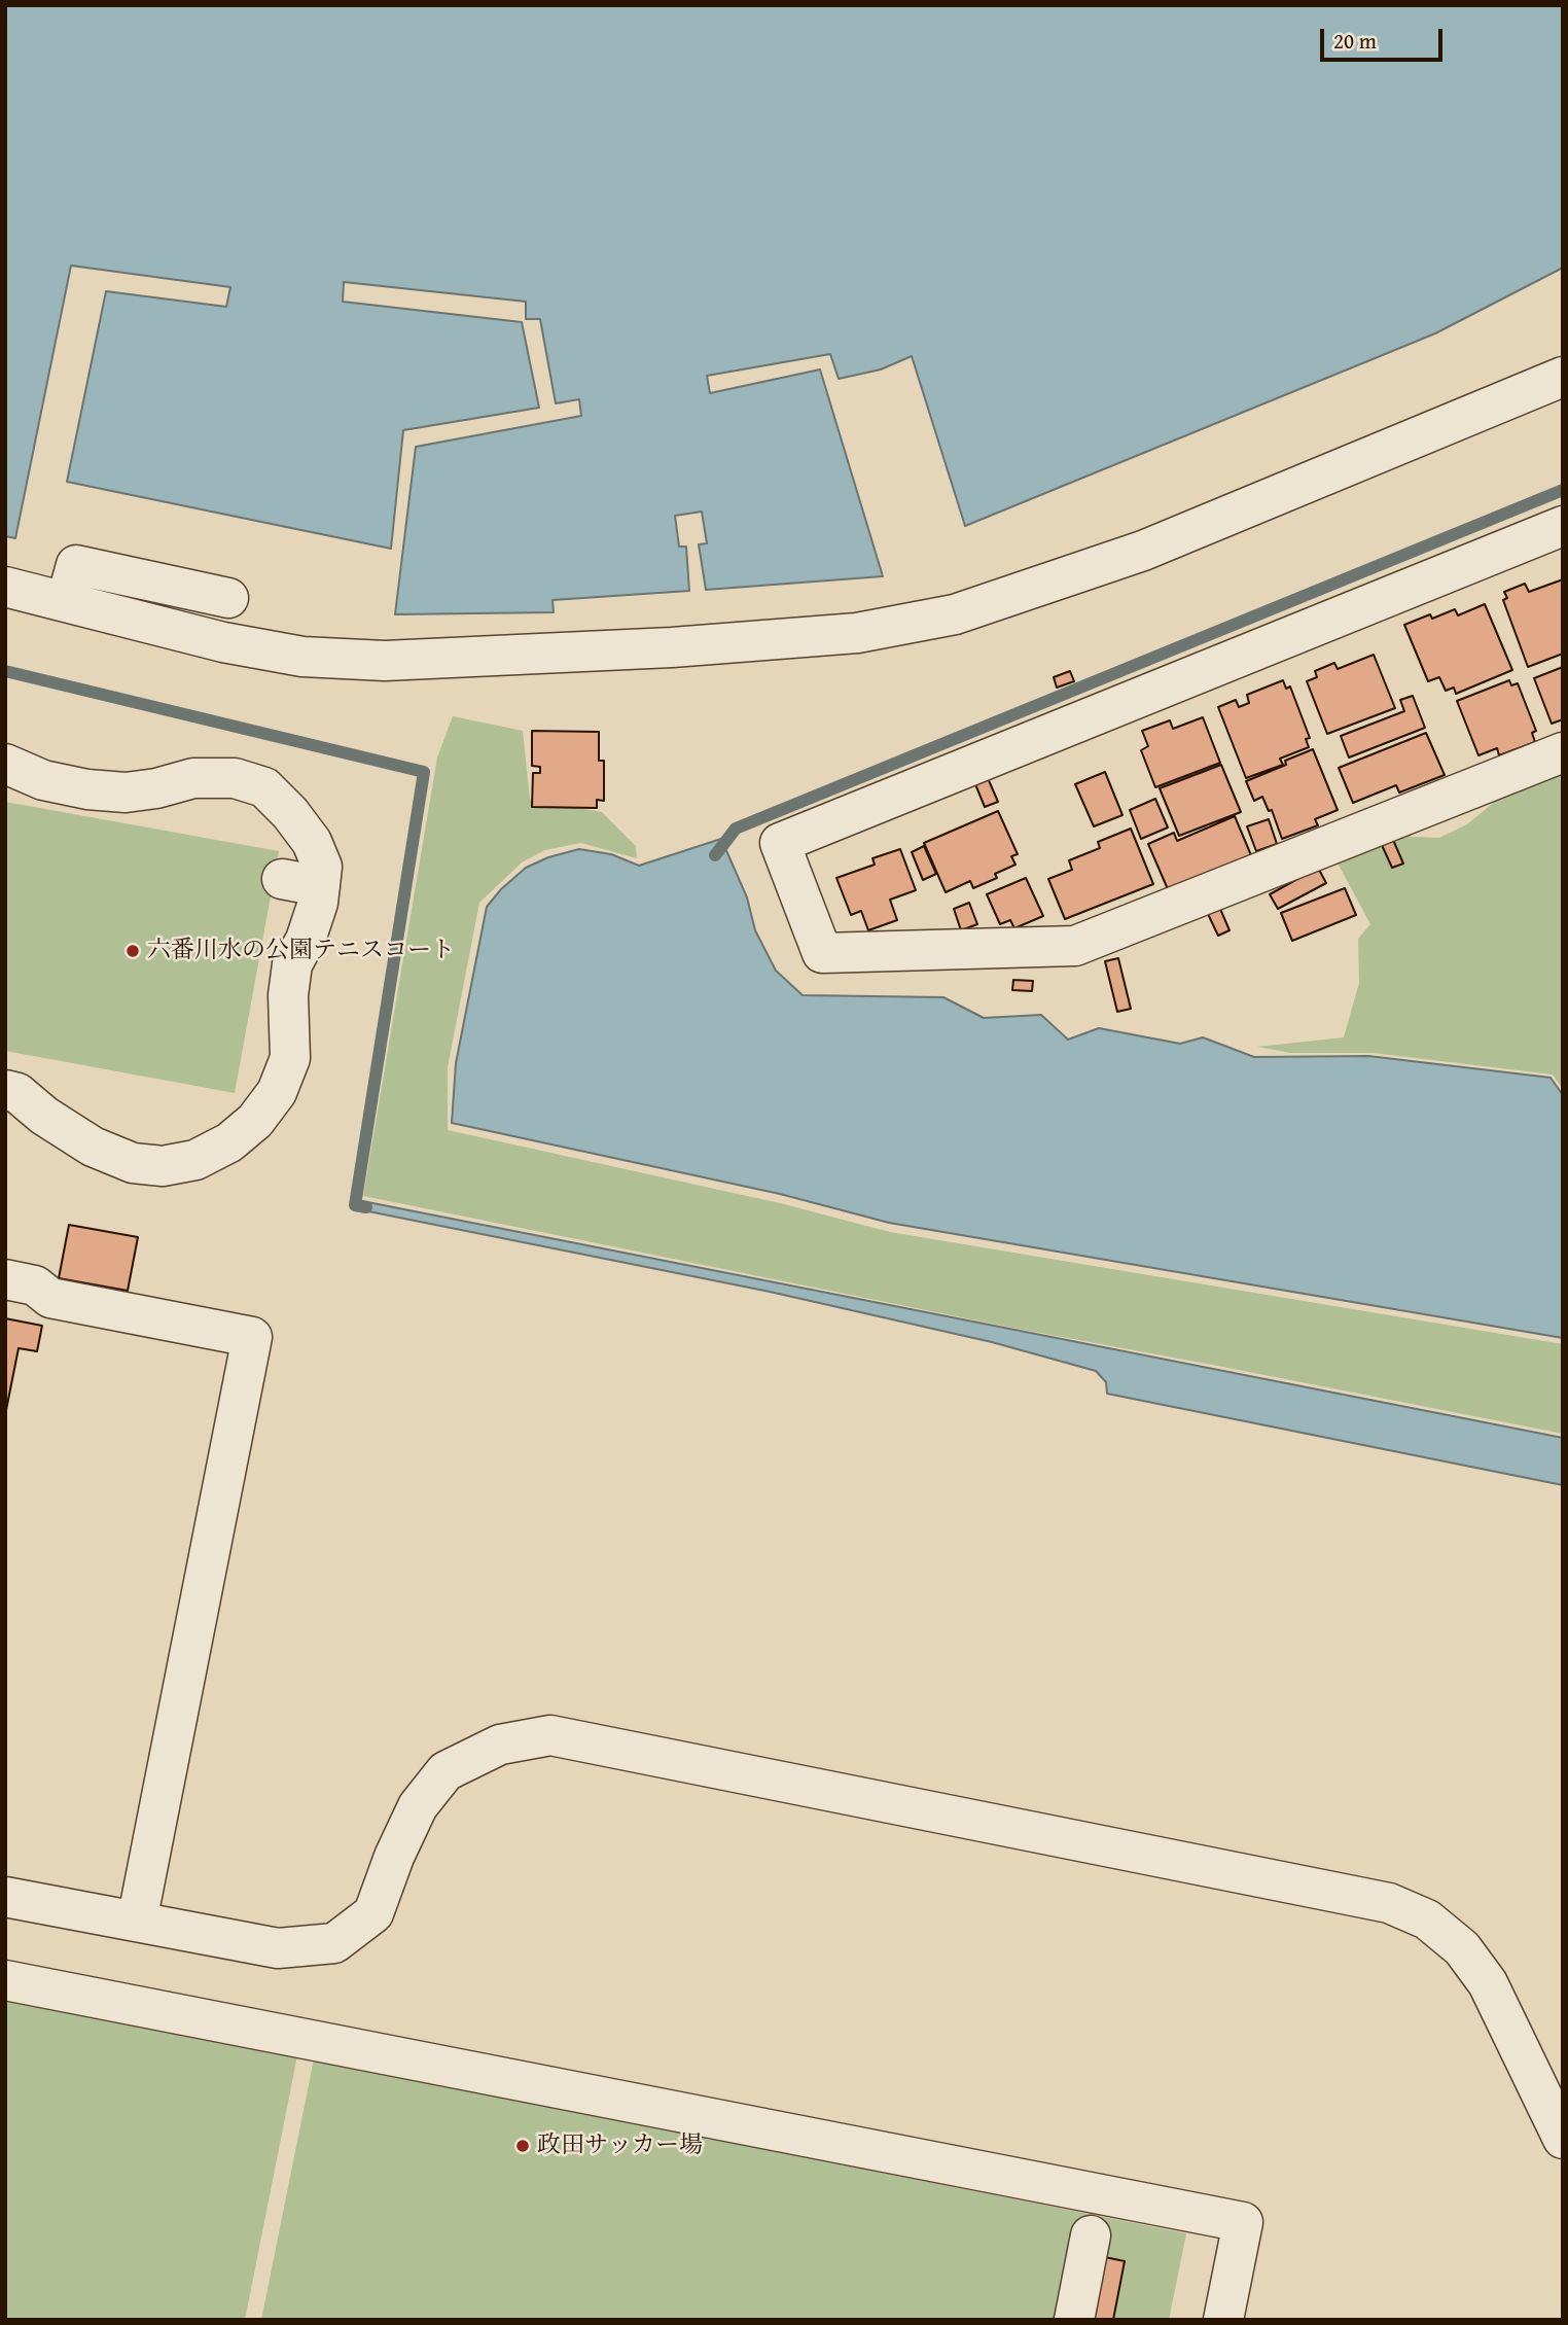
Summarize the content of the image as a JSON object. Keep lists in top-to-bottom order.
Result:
{
  "places": ["六番川水の公園テニスコート", "政田サッカー場"],
  "scale_bar": "20 m"
}
